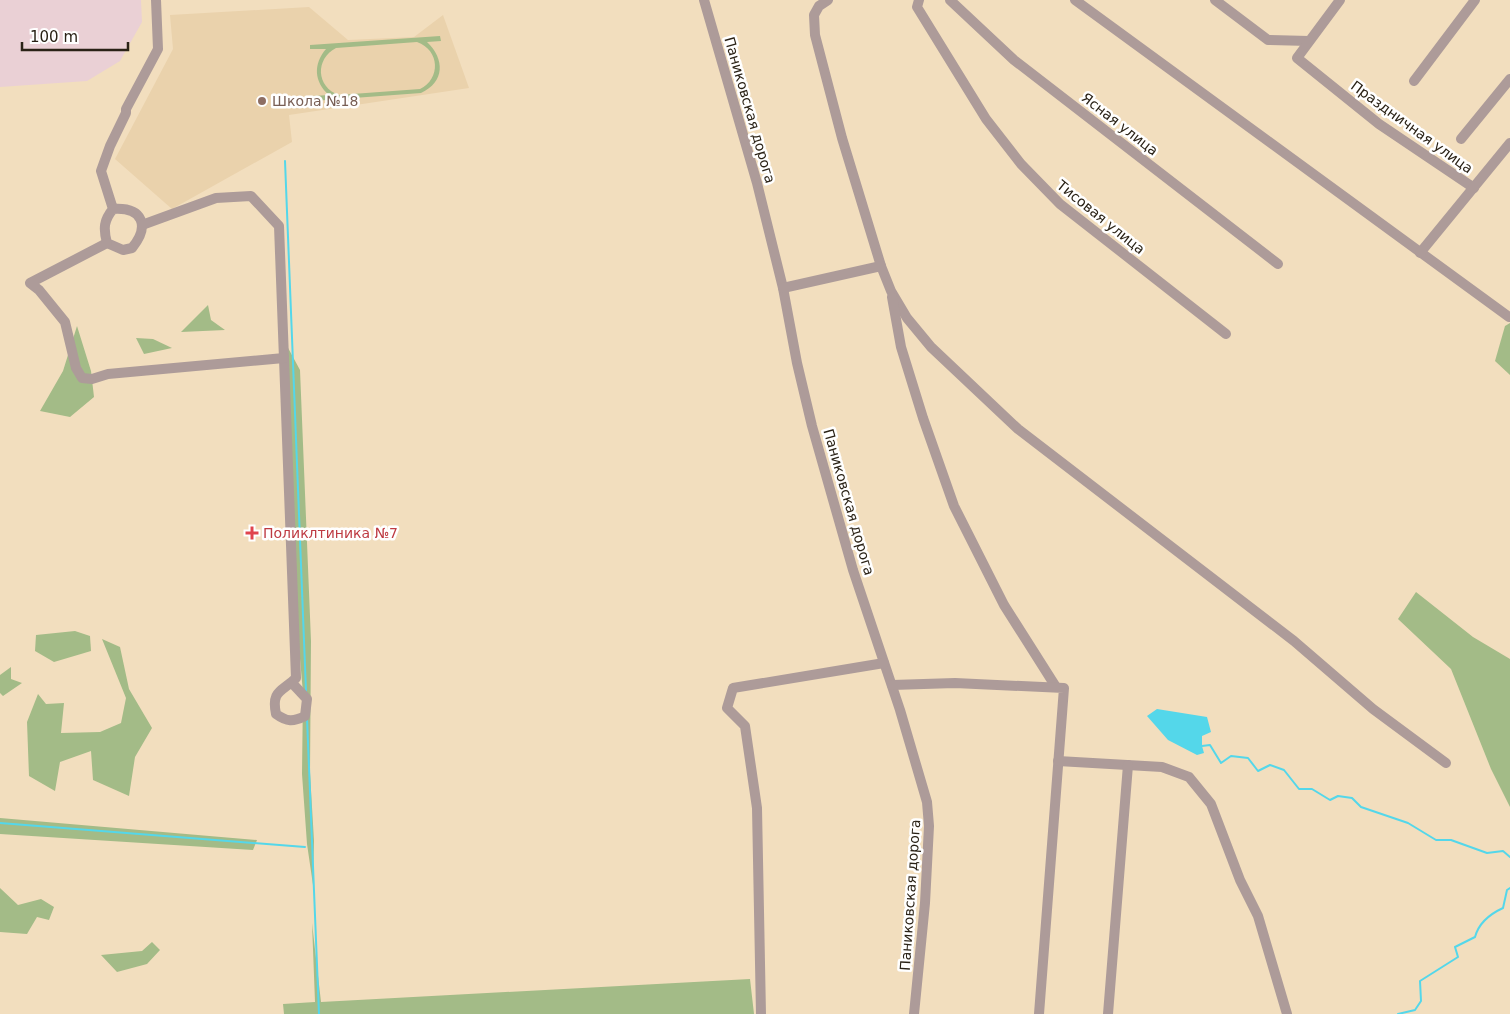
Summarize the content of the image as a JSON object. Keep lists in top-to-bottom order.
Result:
{
  "streets": {
    "street": [
      "Паниковская дорога",
      "Ясная улица",
      "Праздничная улица",
      "Тисовая улица"
    ]
  },
  "places": {
    "other": ["Школа №18"],
    "health": ["Поликлтиника №7"]
  },
  "scale_bar": "100 m"
}
